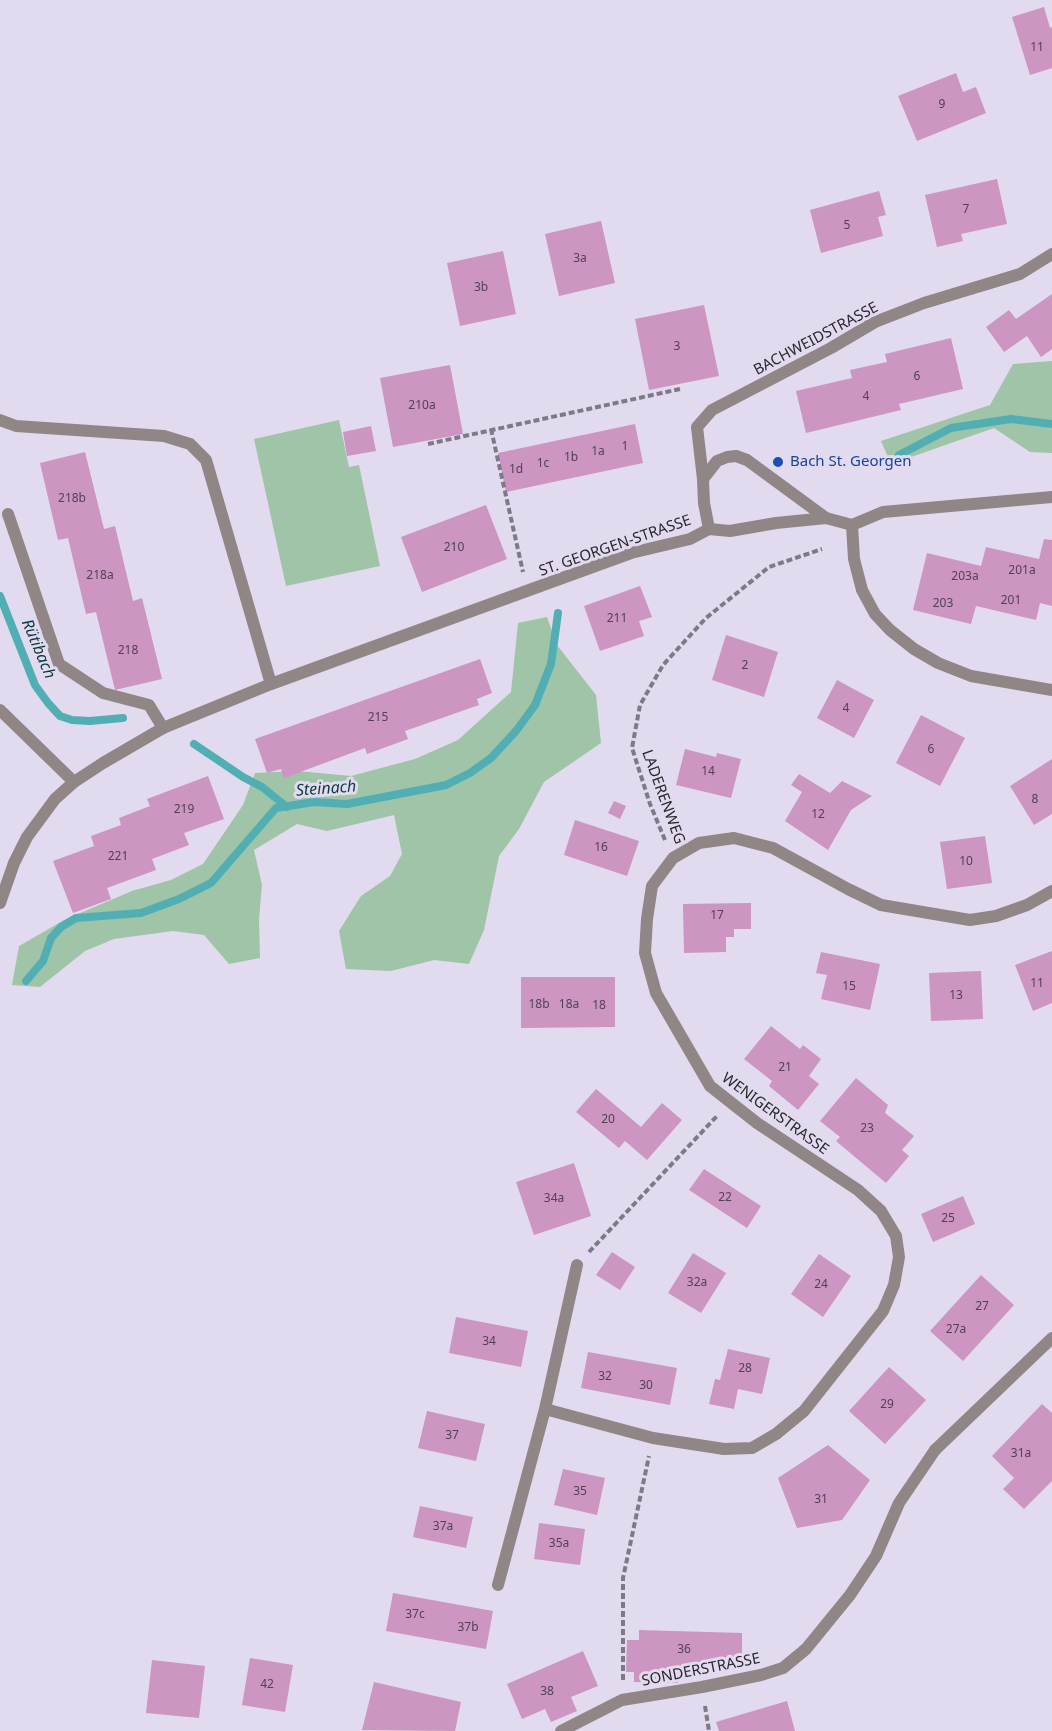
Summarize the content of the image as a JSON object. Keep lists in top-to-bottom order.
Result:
{
  "streets": {
    "street": [
      "BACHWEIDSTRASSE",
      "ST. GEORGEN-STRASSE",
      "WENIGERSTRASSE",
      "SONDERSTRASSE"
    ],
    "path": ["LADERENWEG"]
  },
  "crossings": [
    ["BACHWEIDSTRASSE", "ST. GEORGEN-STRASSE"],
    ["LADERENWEG", "WENIGERSTRASSE"]
  ],
  "water": ["Rütibach", "Steinach"],
  "places": ["Bach St. Georgen"],
  "house_numbers": [
    "11",
    "9",
    "7",
    "5",
    "3a",
    "3b",
    "3",
    "6",
    "4",
    "210a",
    "1",
    "1a",
    "1b",
    "1c",
    "1d",
    "218b",
    "210",
    "201a",
    "218a",
    "203a",
    "201",
    "203",
    "211",
    "218",
    "2",
    "4",
    "215",
    "6",
    "14",
    "8",
    "219",
    "12",
    "16",
    "221",
    "10",
    "17",
    "11",
    "15",
    "13",
    "18b",
    "18a",
    "18",
    "21",
    "20",
    "23",
    "22",
    "34a",
    "25",
    "32a",
    "24",
    "27",
    "27a",
    "34",
    "28",
    "32",
    "30",
    "29",
    "37",
    "31a",
    "35",
    "31",
    "37a",
    "35a",
    "37c",
    "37b",
    "36",
    "42",
    "38"
  ]
}
